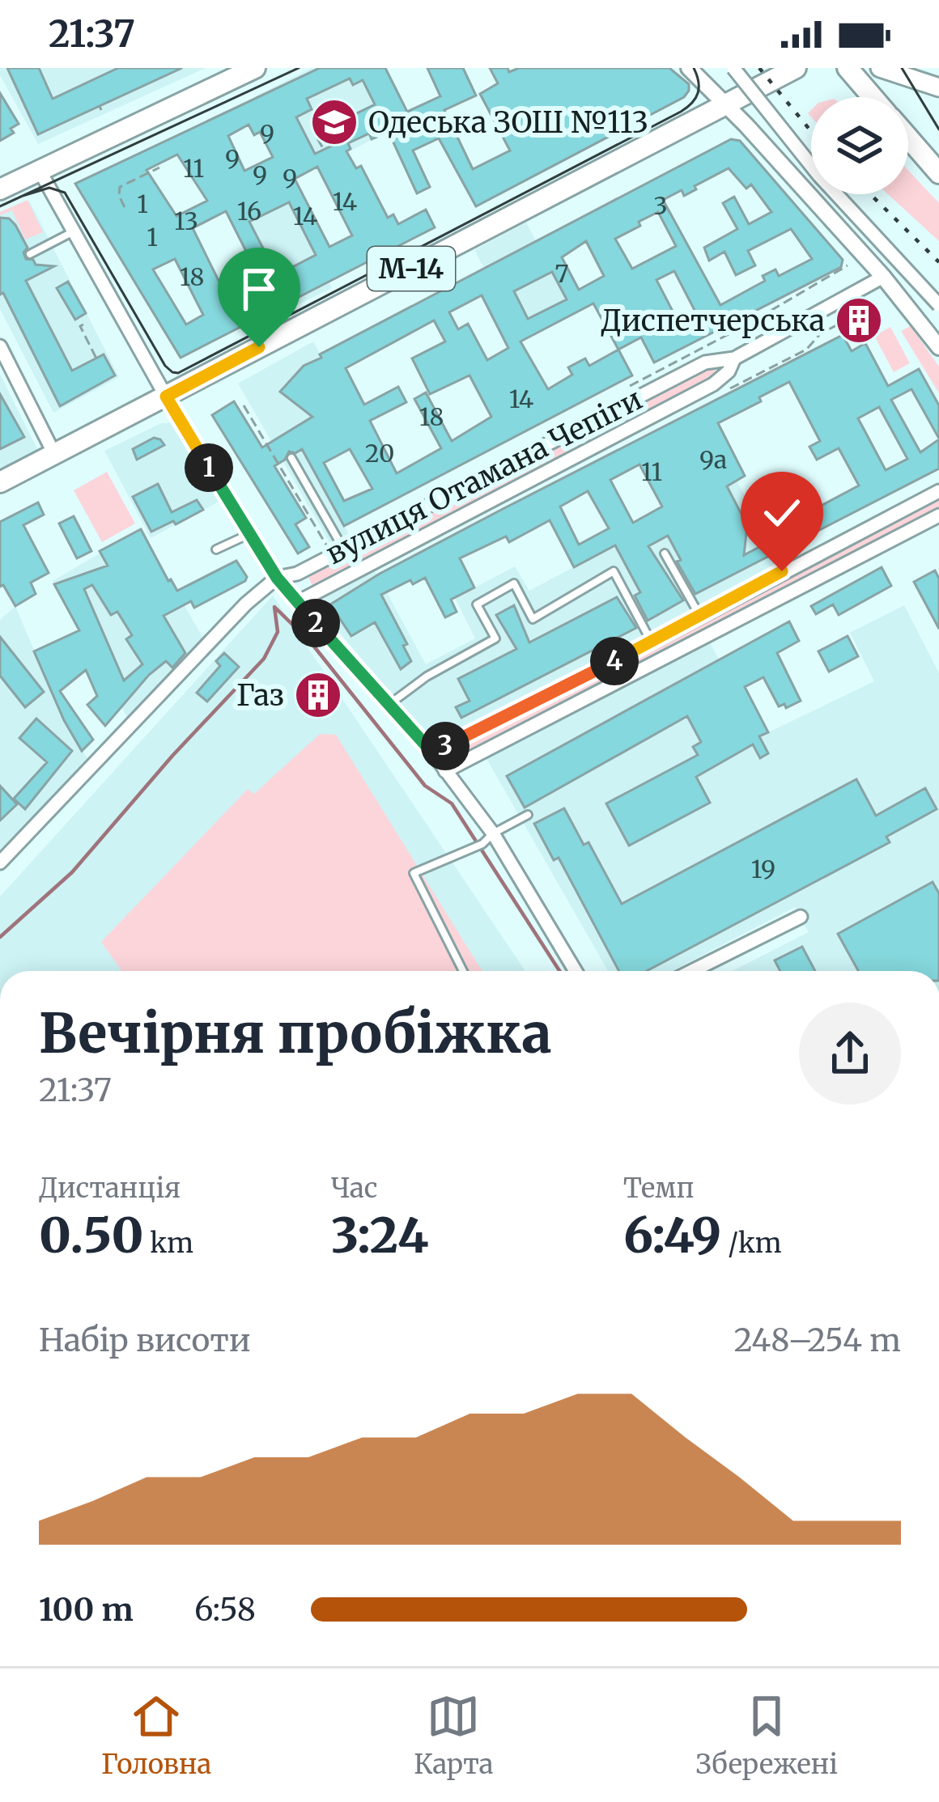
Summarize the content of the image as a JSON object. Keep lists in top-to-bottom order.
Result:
{
  "streets": {
    "main road": ["М-14"],
    "street": ["вулиця Отамана Чепіги"]
  },
  "places": {
    "school or university": ["Одеська ЗОШ №113"],
    "building": ["Диспетчерська", "Газ"]
  },
  "house_numbers": [
    "9",
    "9",
    "11",
    "9",
    "9",
    "14",
    "1",
    "3",
    "16",
    "14",
    "13",
    "1",
    "7",
    "18",
    "14",
    "18",
    "20",
    "9а",
    "11",
    "19"
  ],
  "page": {
    "status": "21:37",
    "pins": [
      "1",
      "2",
      "4",
      "3"
    ],
    "heading": ["Вечірня пробіжка", "21:37"],
    "stats": [
      ["Дистанція", "0.50 km"],
      ["Час", "3:24"],
      ["Темп", "6:49 /km"]
    ],
    "chart": ["Набір висоти", "248–254 m"],
    "list": [
      {
        "name": "100 m",
        "note": "6:58"
      }
    ],
    "tabs": ["Головна", "Карта", "Збережені"]
  }
}
